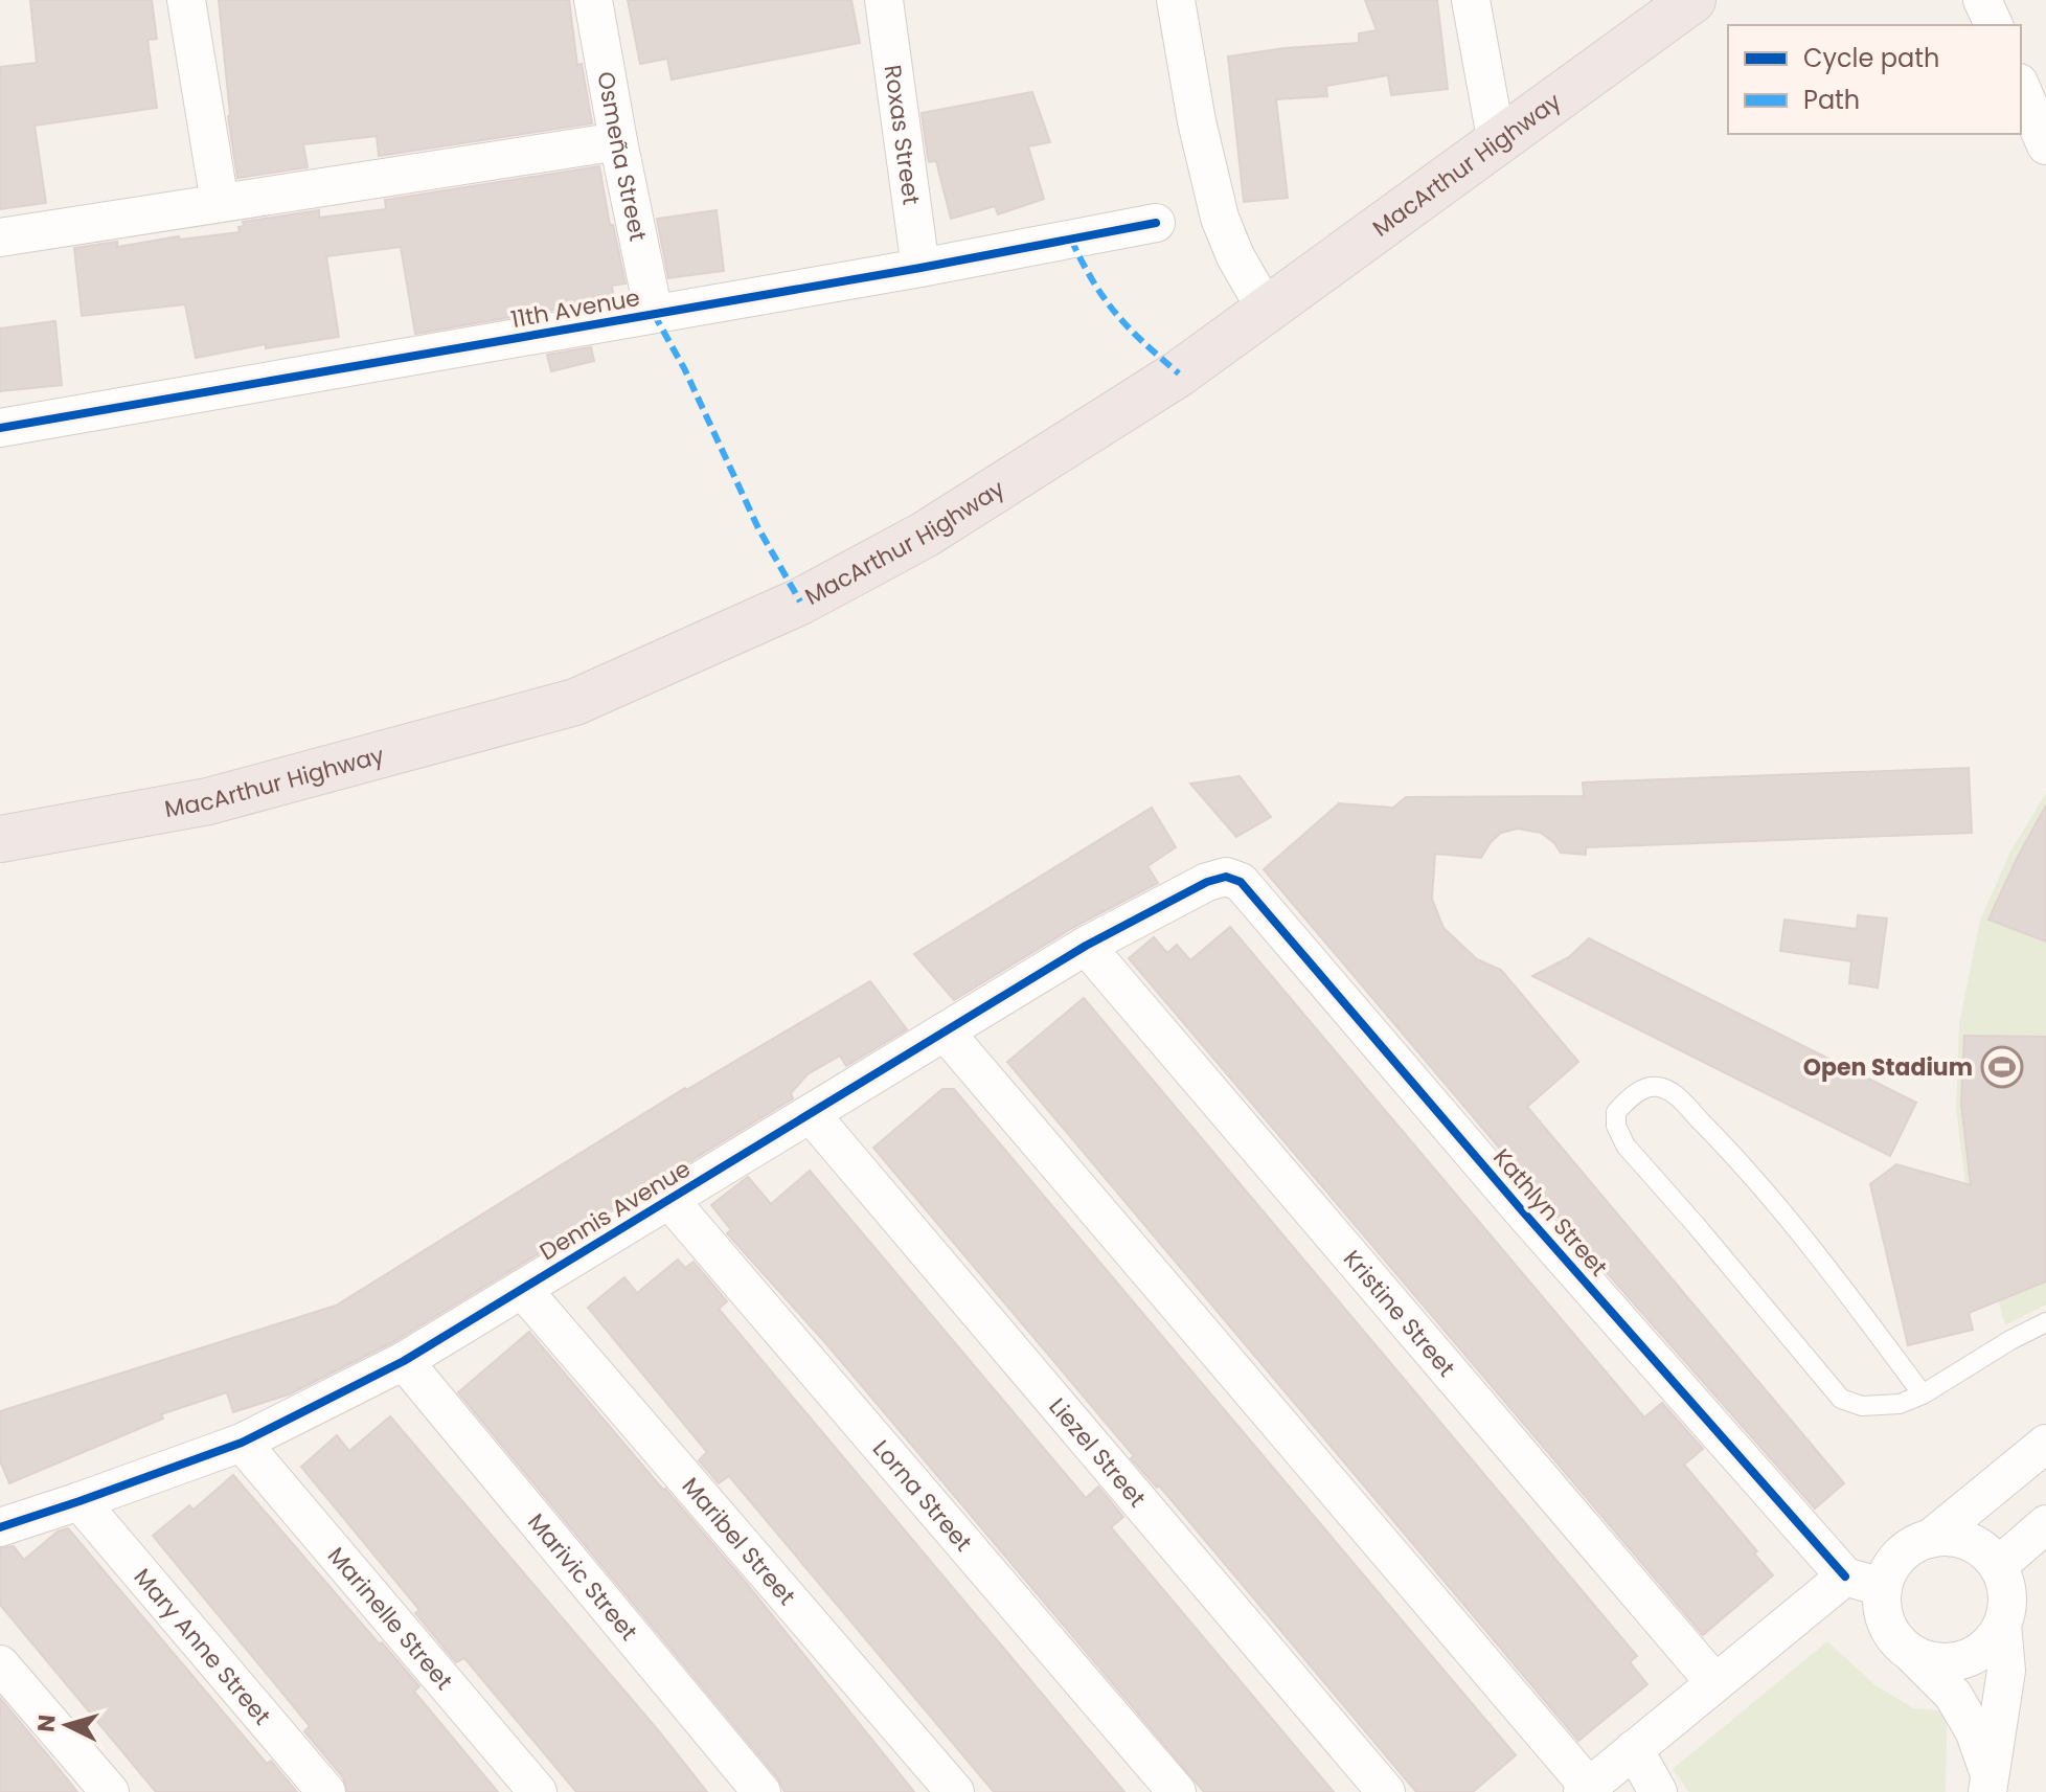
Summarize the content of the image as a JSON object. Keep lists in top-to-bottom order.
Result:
{
  "streets": {
    "highway": ["MacArthur Highway"],
    "street": [
      "Roxas Street",
      "Osmeña Street",
      "11th Avenue",
      "Dennis Avenue",
      "Kathlyn Street",
      "Kristine Street",
      "Liezel Street",
      "Lorna Street",
      "Maribel Street",
      "Marivic Street",
      "Marinelle Street",
      "Mary Anne Street"
    ]
  },
  "crossings": [
    ["Roxas Street", "11th Avenue"],
    ["Osmeña Street", "11th Avenue"],
    ["Dennis Avenue", "Kathlyn Street"],
    ["Dennis Avenue", "Kristine Street"],
    ["Dennis Avenue", "Liezel Street"],
    ["Dennis Avenue", "Lorna Street"],
    ["Dennis Avenue", "Maribel Street"],
    ["Dennis Avenue", "Marivic Street"],
    ["Dennis Avenue", "Marinelle Street"],
    ["Dennis Avenue", "Mary Anne Street"]
  ],
  "places": {
    "sports": ["Open Stadium"]
  },
  "legend": ["Cycle path", "Path"],
  "north": "left"
}
